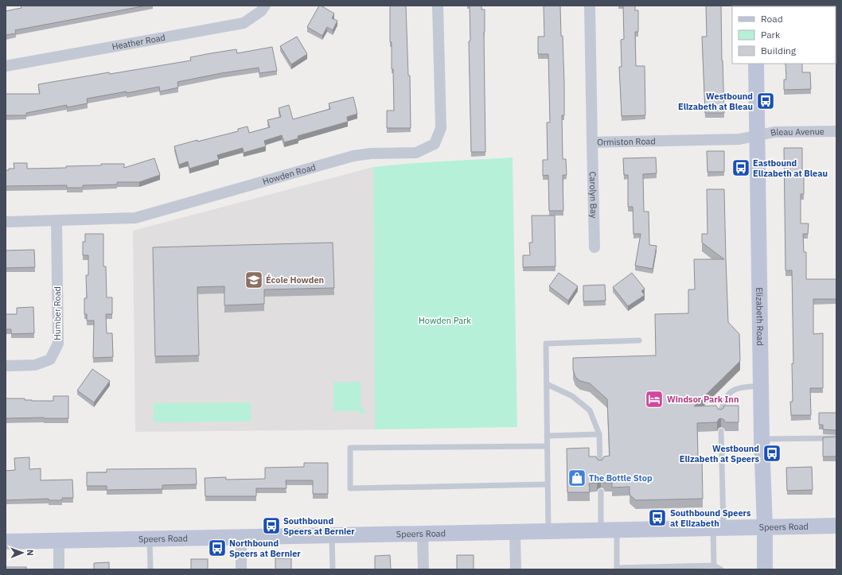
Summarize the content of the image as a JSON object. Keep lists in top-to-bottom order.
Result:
{
  "streets": {
    "street": [
      "Heather Road",
      "Bleau Avenue",
      "Ormiston Road",
      "Howden Road",
      "Carolyn Bay",
      "Humber Road",
      "Elizabeth Road",
      "Speers Road"
    ]
  },
  "crossings": [
    ["Bleau Avenue", "Ormiston Road"],
    ["Bleau Avenue", "Elizabeth Road"],
    ["Ormiston Road", "Carolyn Bay"],
    ["Ormiston Road", "Elizabeth Road"],
    ["Howden Road", "Humber Road"],
    ["Elizabeth Road", "Speers Road"]
  ],
  "parks": ["Howden Park"],
  "places": {
    "bus stop": [
      "Westbound Elizabeth at Bleau",
      "Eastbound Elizabeth at Bleau",
      "Westbound Elizabeth at Speers",
      "Southbound Speers at Elizabeth",
      "Southbound Speers at Bernier",
      "Northbound Speers at Bernier"
    ],
    "school or university": ["École Howden"],
    "hotel": ["Windsor Park Inn"],
    "shop": ["The Bottle Stop"]
  },
  "legend": ["Road", "Park", "Building"],
  "north": "right"
}
